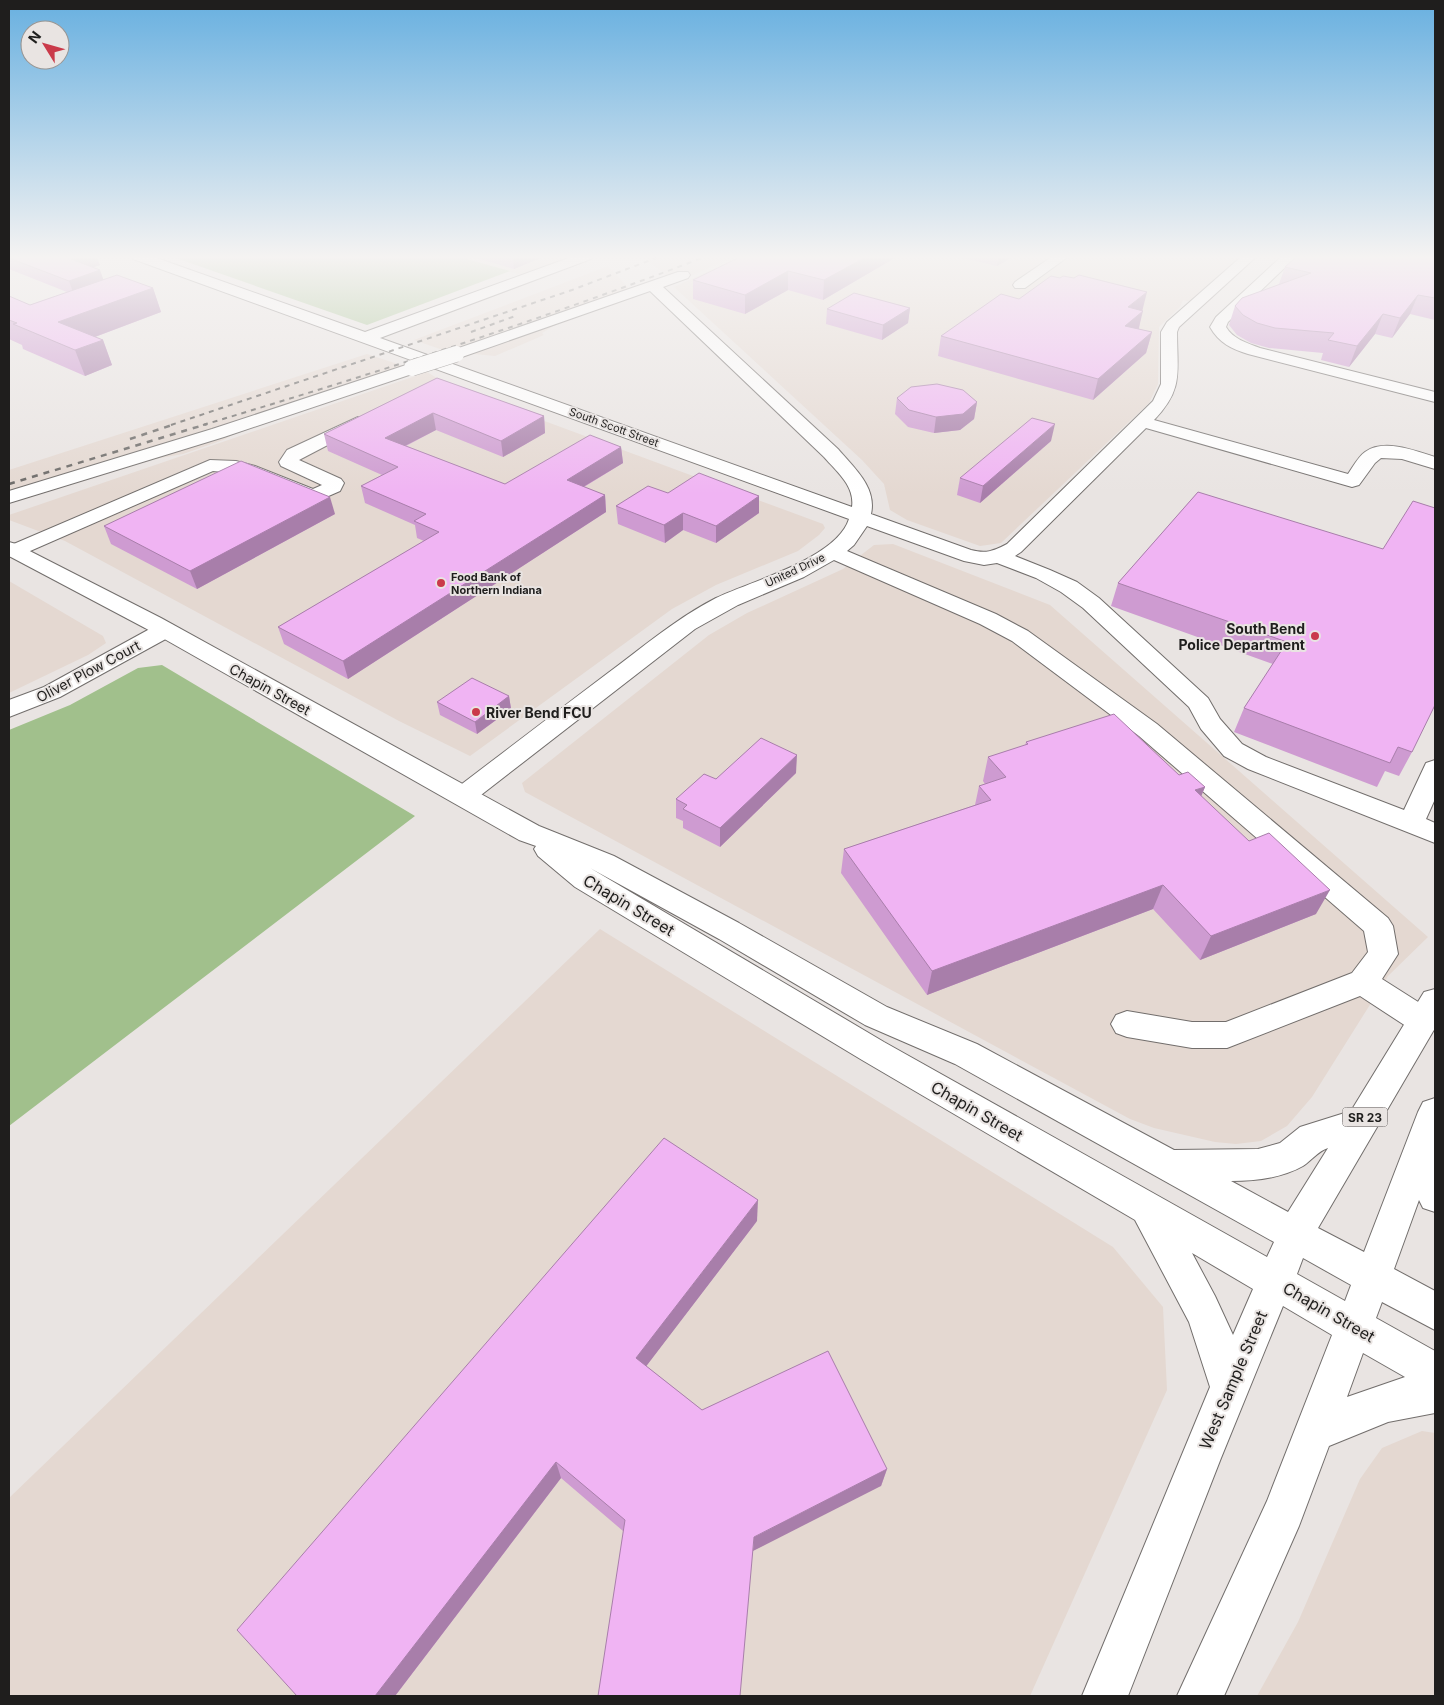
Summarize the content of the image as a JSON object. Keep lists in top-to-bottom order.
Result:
{
  "streets": {
    "main road": [
      "South Scott Street",
      "United Drive",
      "Oliver Plow Court",
      "Chapin Street",
      "SR 23",
      "West Sample Street"
    ]
  },
  "crossings": [
    ["South Scott Street", "United Drive"],
    ["United Drive", "Chapin Street"],
    ["Oliver Plow Court", "Chapin Street"],
    ["Chapin Street", "West Sample Street"]
  ],
  "places": ["Food Bank of Northern Indiana", "South Bend Police Department", "River Bend FCU"],
  "north": "top left"
}
